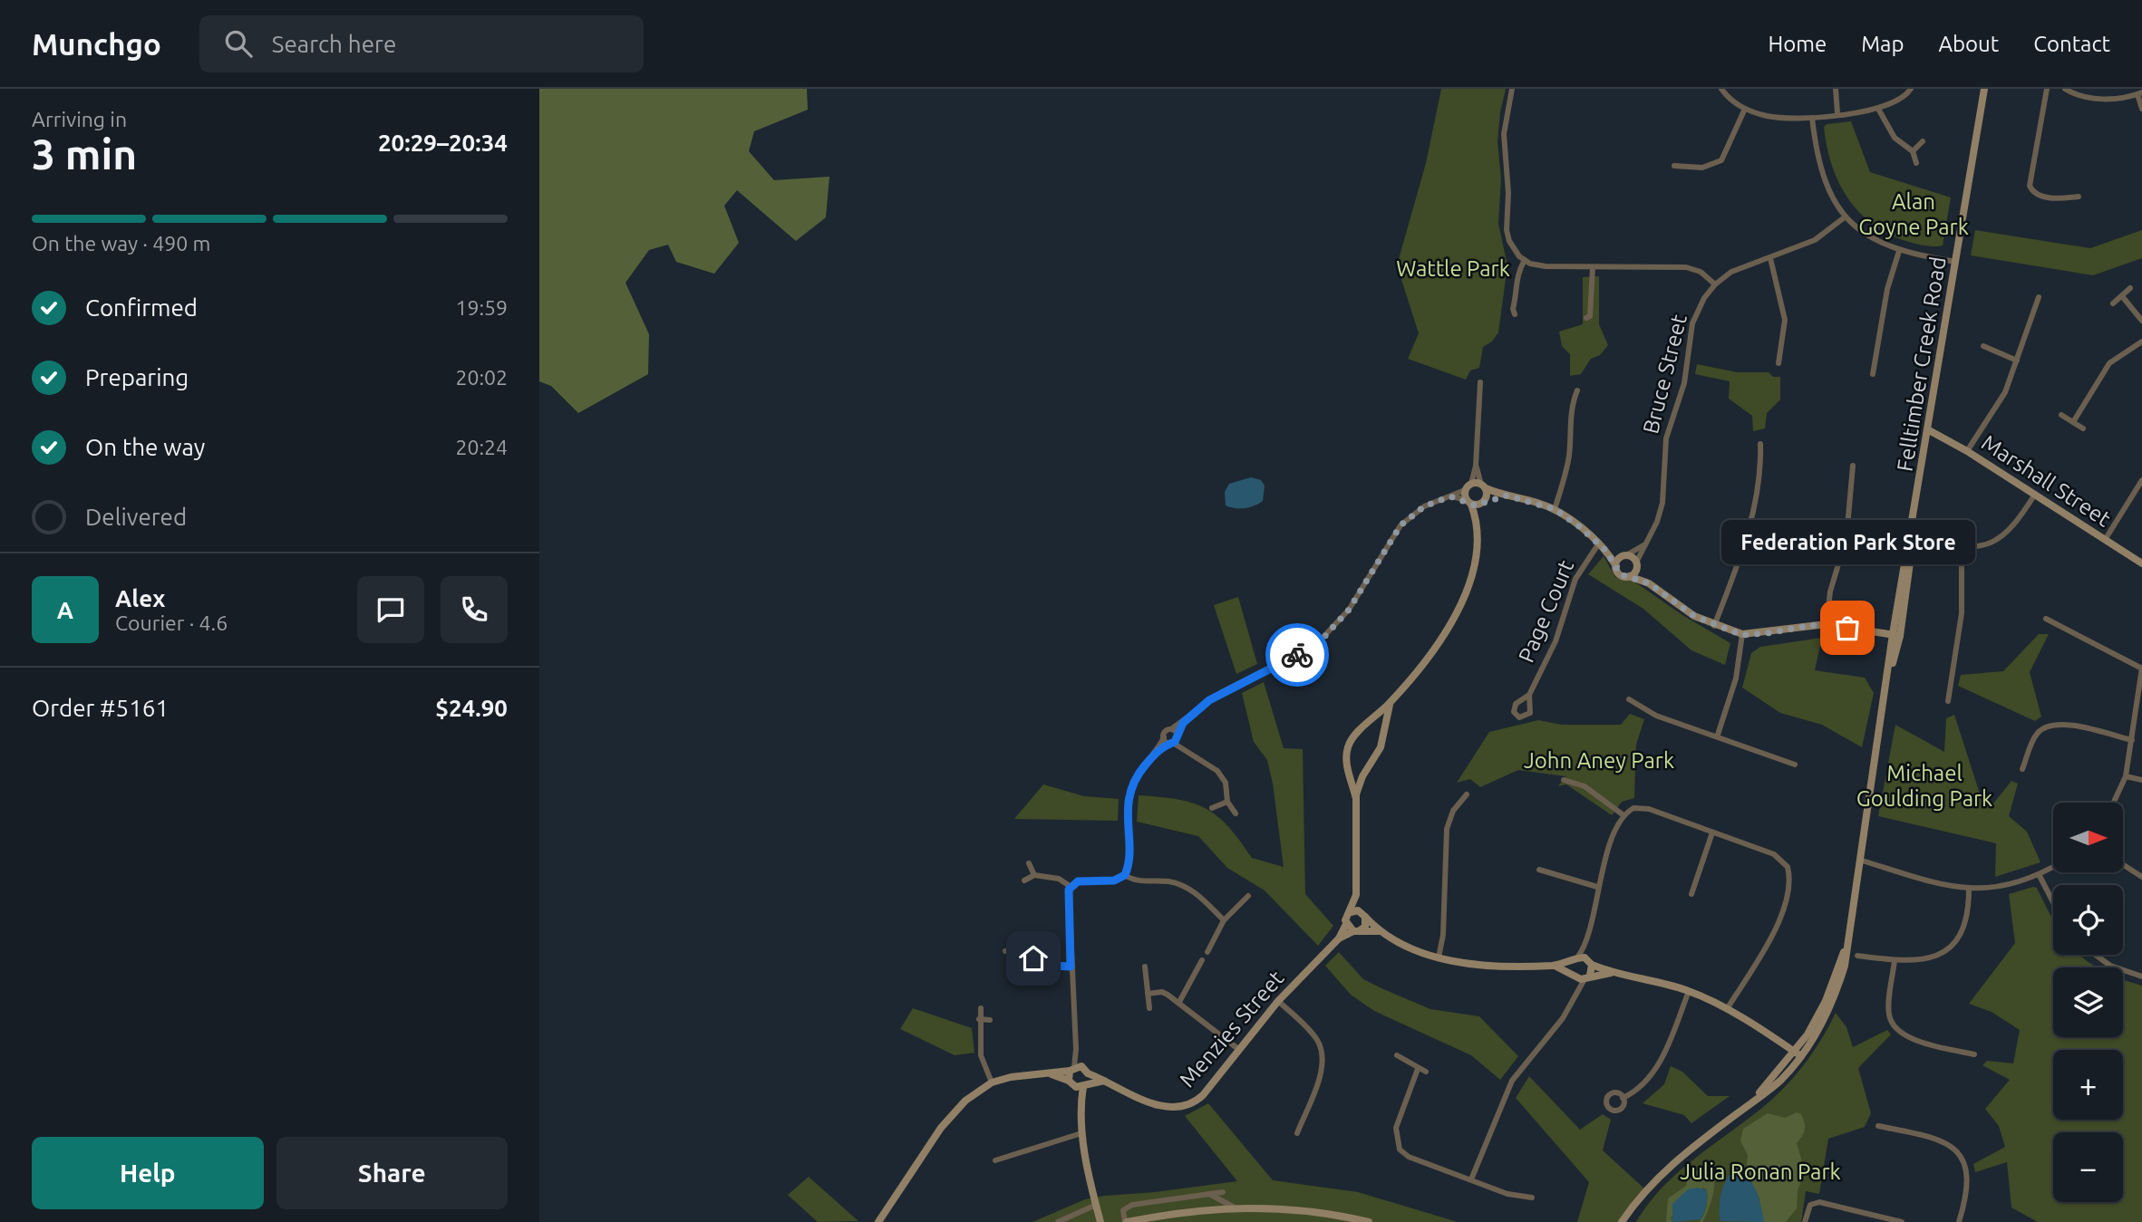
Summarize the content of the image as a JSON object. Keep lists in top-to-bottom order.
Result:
{
  "streets": {
    "street": [
      "Felltimber Creek Road",
      "Bruce Street",
      "Marshall Street",
      "Page Court",
      "Menzies Street"
    ]
  },
  "crossings": [
    ["Felltimber Creek Road", "Marshall Street"]
  ],
  "parks": [
    "Alan Goyne Park",
    "Wattle Park",
    "John Aney Park",
    "Michael Goulding Park",
    "Julia Ronan Park"
  ],
  "places": ["Federation Park Store"],
  "north": "right",
  "page": {
    "header": "Munchgo",
    "search": "Search here",
    "nav": [
      "Home",
      "Map",
      "About",
      "Contact"
    ],
    "heading": ["3 min", "Arriving in", "20:29–20:34"],
    "panel": [
      "Alex",
      "Courier · 4.6",
      "Order #5161",
      "$24.90"
    ],
    "bar": "On the way · 490 m",
    "list": [
      ["Confirmed", "19:59"],
      ["Preparing", "20:02"],
      ["On the way", "20:24"],
      "Delivered"
    ],
    "bubble": "Federation Park Store",
    "round": "A",
    "map_buttons": ["+", "−"],
    "buttons": ["Help", "Share"]
  }
}
